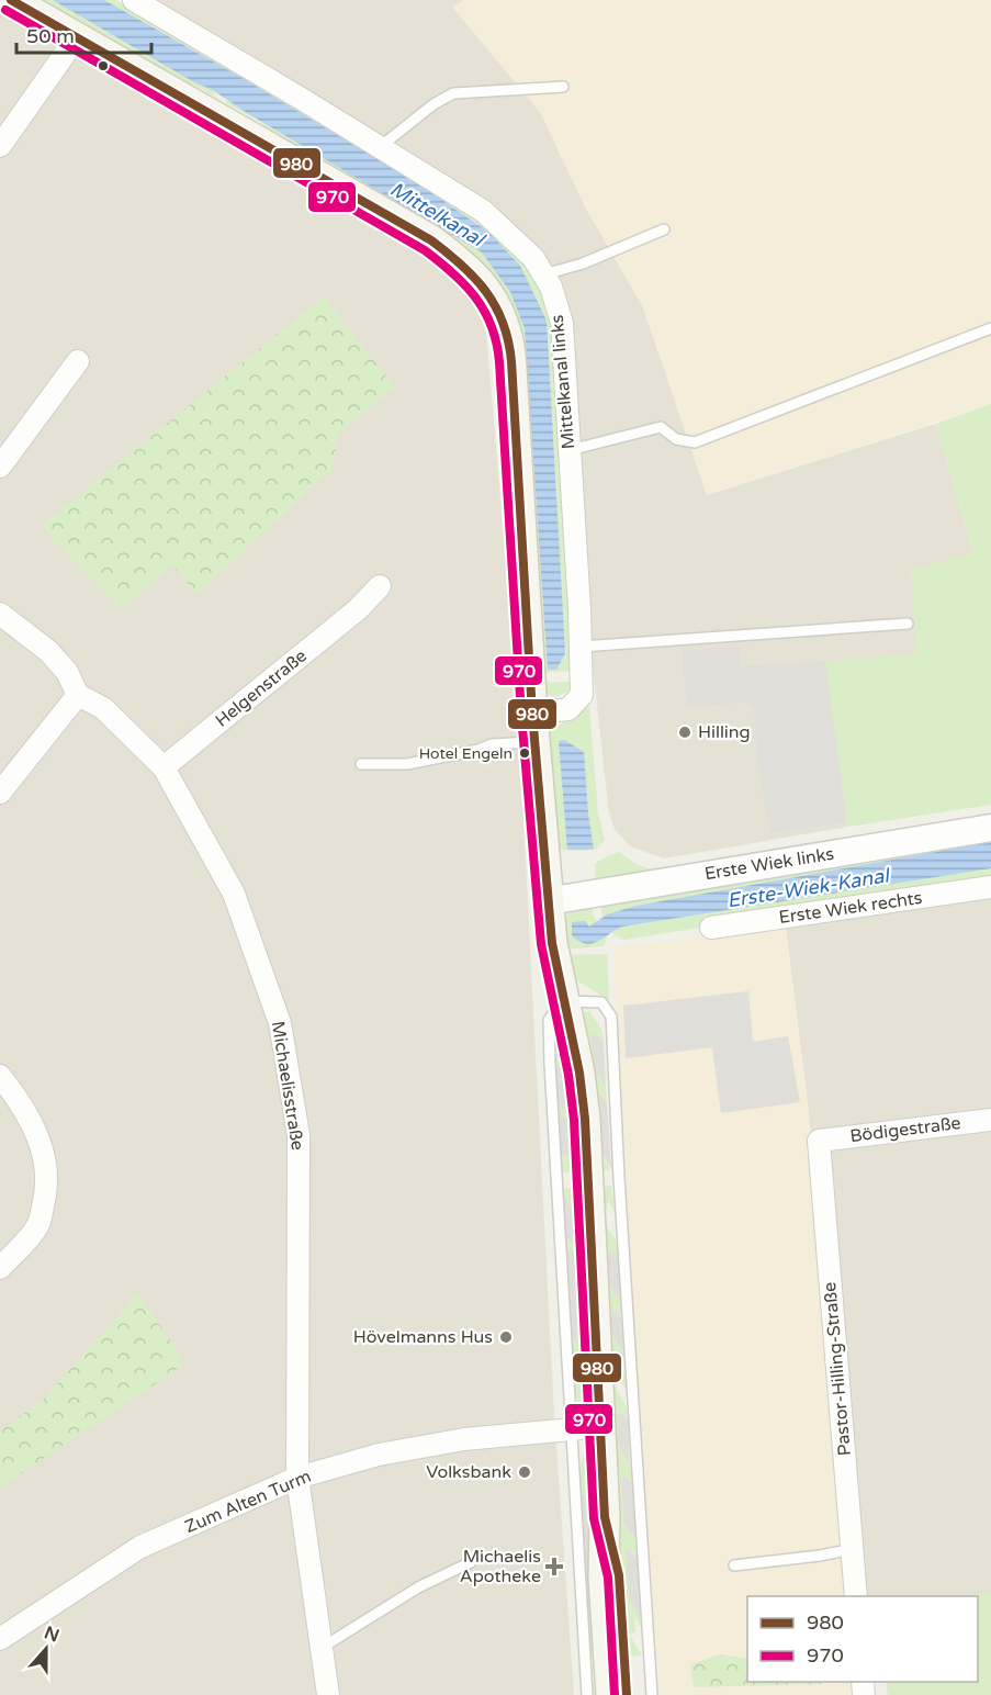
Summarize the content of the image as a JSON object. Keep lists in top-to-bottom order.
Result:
{
  "streets": {
    "street": [
      "Mittelkanal links",
      "Helgenstraße",
      "Erste Wiek links",
      "Erste Wiek rechts",
      "Michaelisstraße",
      "Bödigestraße",
      "Pastor-Hilling-Straße",
      "Zum Alten Turm"
    ]
  },
  "crossings": [
    ["Helgenstraße", "Michaelisstraße"],
    ["Michaelisstraße", "Zum Alten Turm"],
    ["Bödigestraße", "Pastor-Hilling-Straße"]
  ],
  "water": ["Mittelkanal", "Erste-Wiek-Kanal"],
  "places": {
    "other": [
      "Hilling",
      "Hotel Engeln",
      "Hövelmanns Hus",
      "Volksbank"
    ],
    "health": ["Michaelis Apotheke"]
  },
  "lines": ["transit line 980", "transit line 970"],
  "legend": ["980", "970"],
  "scale_bar": "50 m",
  "north": "top"
}
